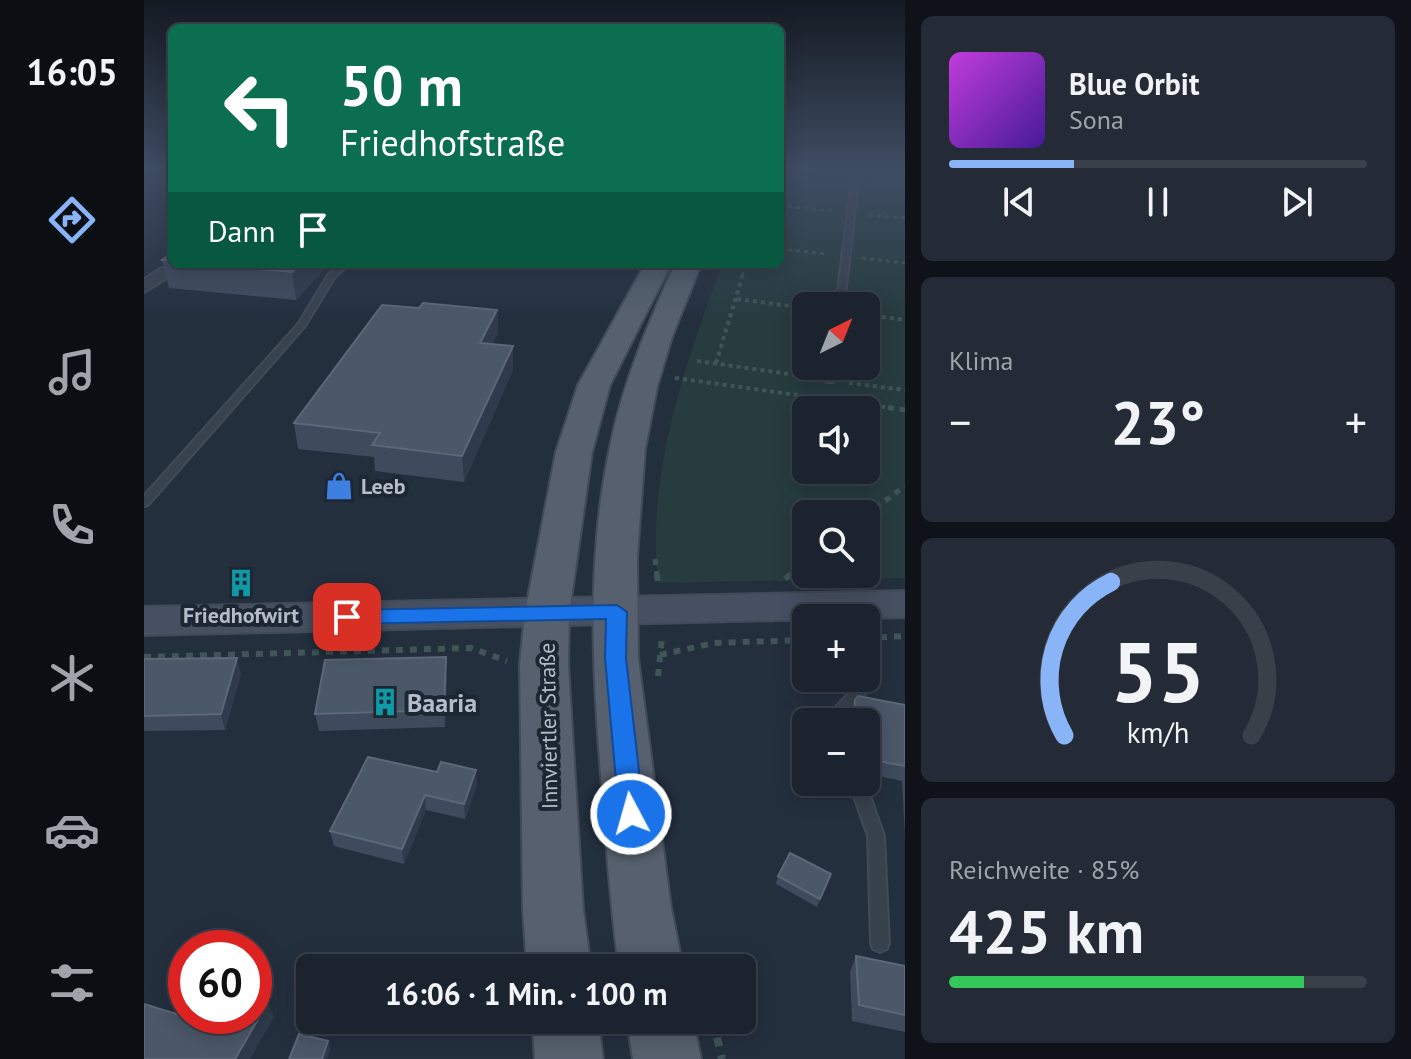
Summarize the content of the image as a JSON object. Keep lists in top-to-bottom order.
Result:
{
  "streets": {
    "main road": ["Innviertler Straße"]
  },
  "places": {
    "shop": ["Leeb"],
    "building": ["Friedhofwirt", "Baaria"]
  },
  "north": "top right",
  "page": {
    "tabs": "16:05",
    "turn": ["50 m", "Friedhofstraße"],
    "song": ["Blue Orbit", "Sona"],
    "then": "Dann",
    "tile": [
      "Klima",
      ["Reichweite · 85%", "425 km"]
    ],
    "map_buttons": ["+", "−"],
    "heat": ["−", "23°", "+"],
    "limit": "60",
    "trip": "16:06 · 1 Min. · 100 m",
    "gauge": ["55", "km/h"]
  }
}
